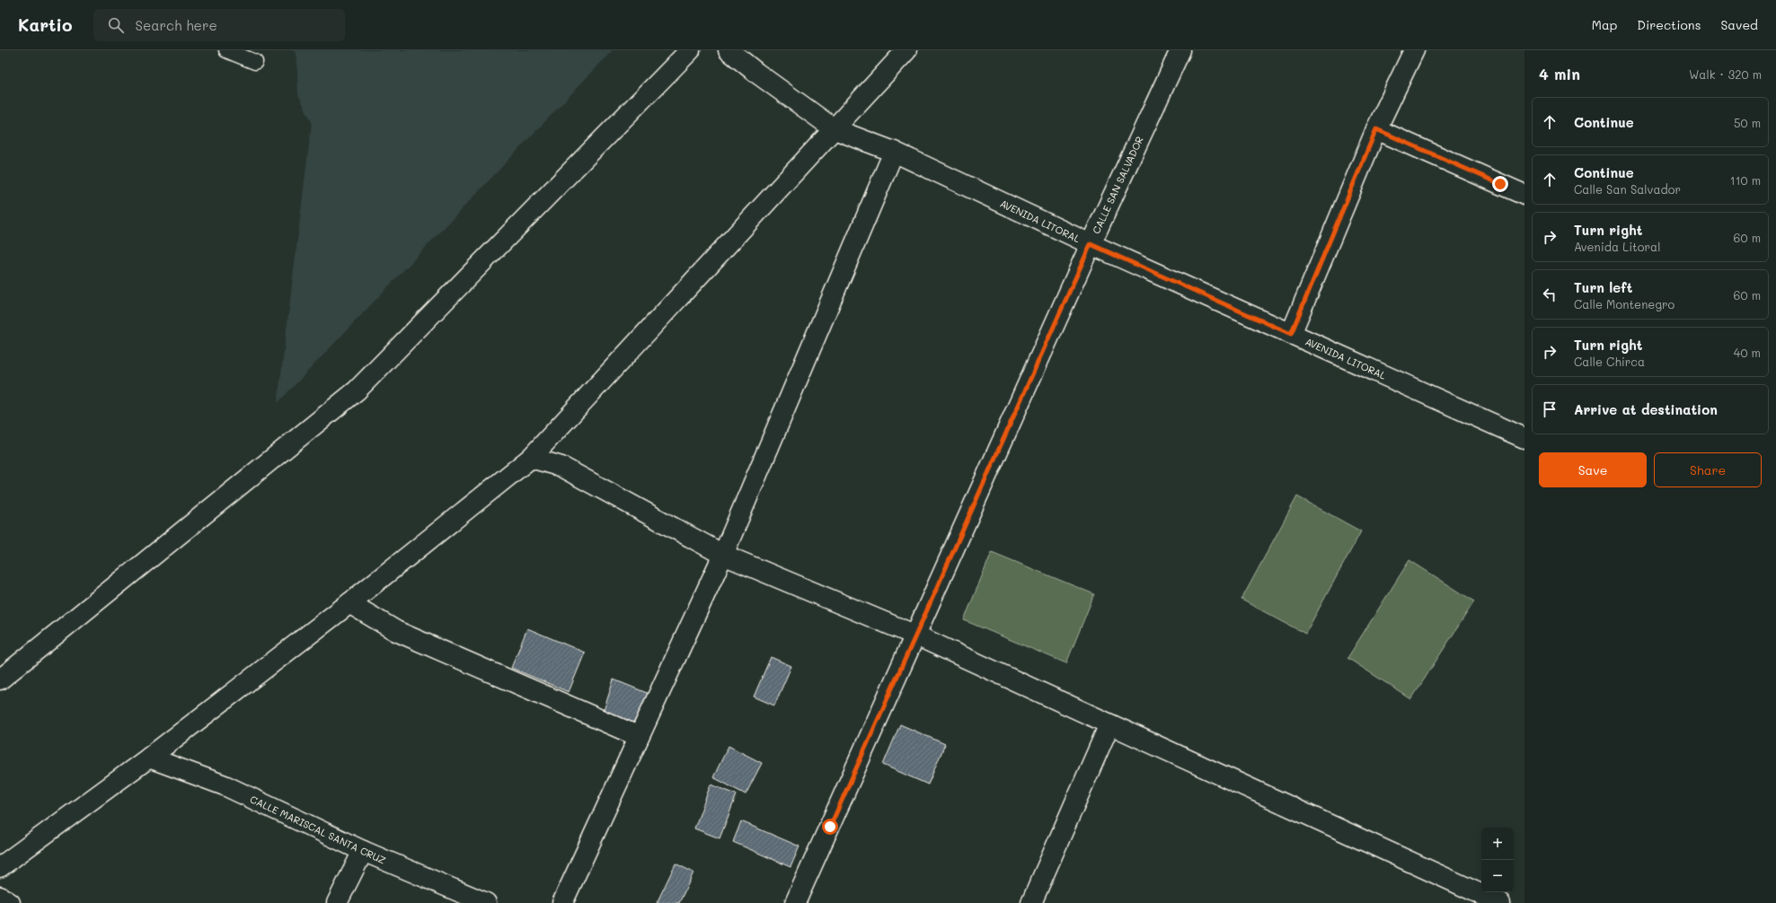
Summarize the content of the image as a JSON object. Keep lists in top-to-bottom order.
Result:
{
  "streets": {
    "street": ["CALLE SAN SALVADOR", "AVENIDA LITORAL", "CALLE MARISCAL SANTA CRUZ"]
  },
  "crossings": [
    ["CALLE SAN SALVADOR", "AVENIDA LITORAL"]
  ],
  "page": {
    "header": "Kartio",
    "search": "Search here",
    "nav": ["Map", "Directions", "Saved"],
    "heading": ["4 min", "Walk · 320 m"],
    "list": [
      ["Continue", "50 m"],
      ["Continue", "Calle San Salvador", "110 m"],
      ["Turn right", "Avenida Litoral", "60 m"],
      ["Turn left", "Calle Montenegro", "60 m"],
      ["Turn right", "Calle Chirca", "40 m"],
      "Arrive at destination"
    ],
    "buttons": ["Save", "Share"],
    "map_buttons": ["+", "−"]
  }
}
